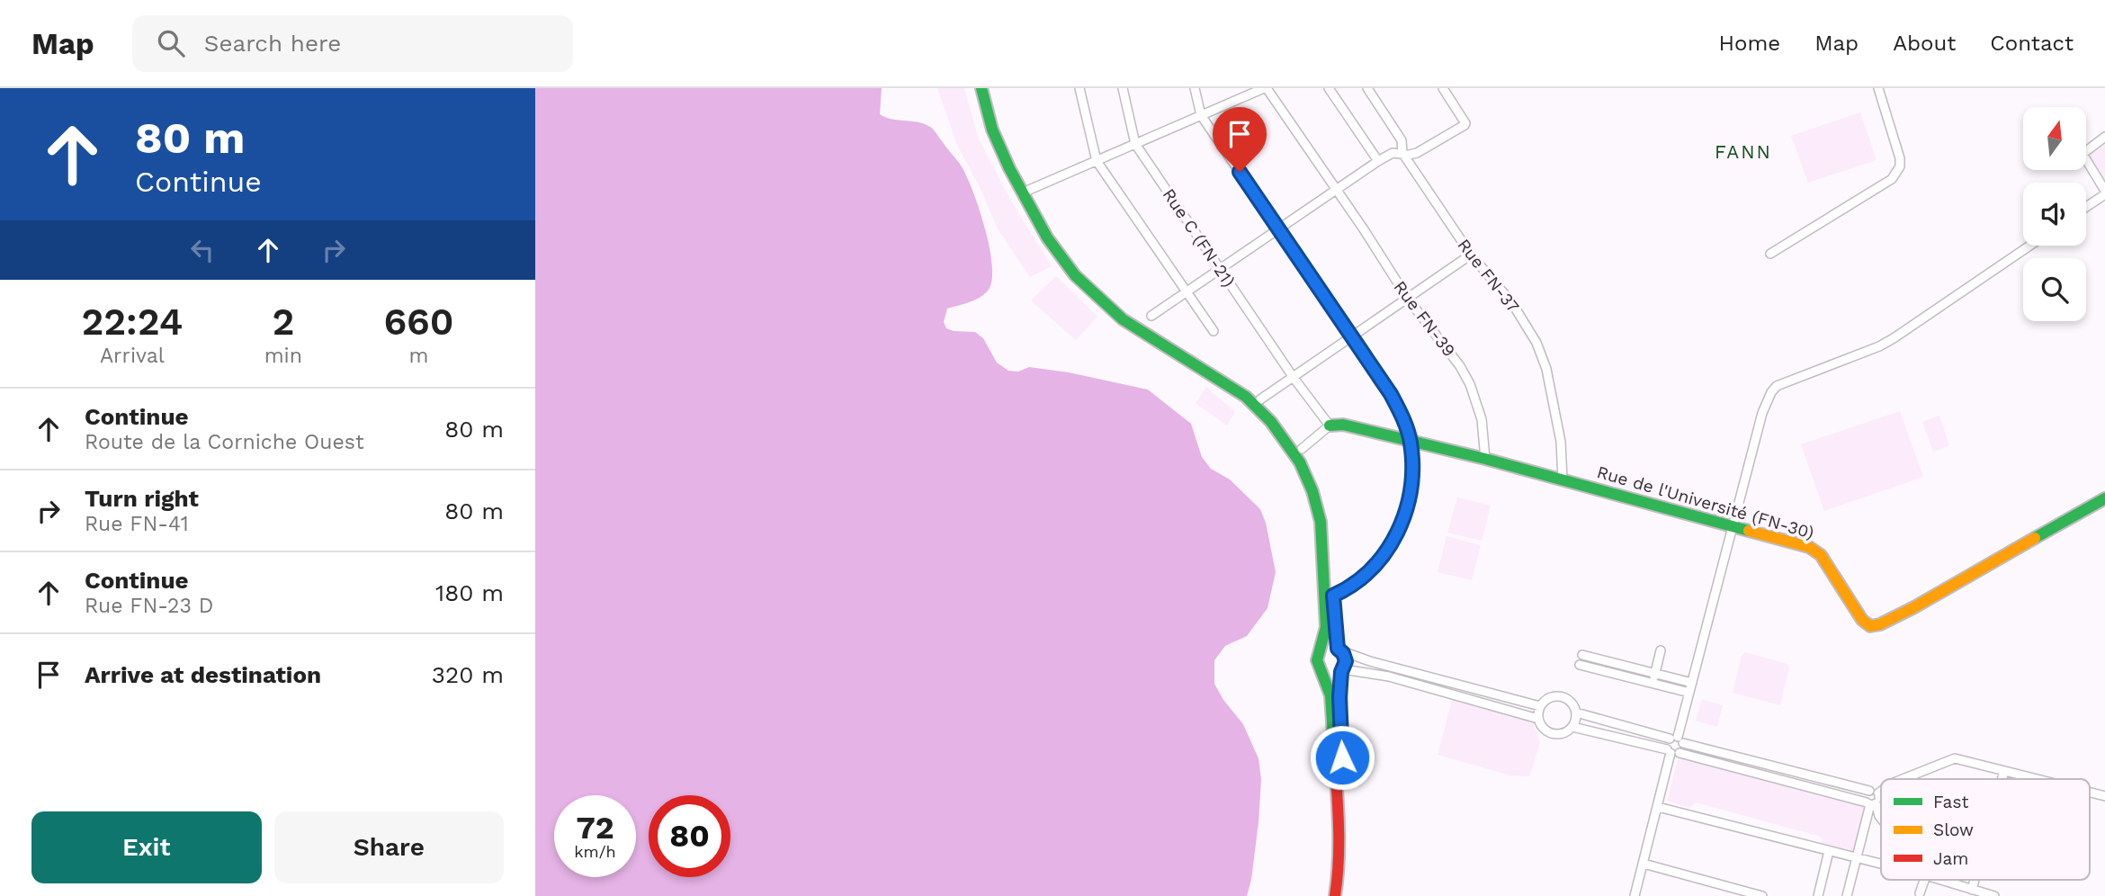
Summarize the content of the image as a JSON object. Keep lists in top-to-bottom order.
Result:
{
  "streets": {
    "main road": ["Rue de l'Université (FN-30)"],
    "street": ["Rue C (FN-21)", "Rue FN-37", "Rue FN-39"]
  },
  "crossings": [
    ["Rue FN-37", "Rue de l'Université (FN-30)"],
    ["Rue FN-39", "Rue de l'Université (FN-30)"]
  ],
  "districts": ["FANN"],
  "legend": ["Fast", "Slow", "Jam"],
  "north": "top",
  "page": {
    "header": "Map",
    "search": "Search here",
    "nav": [
      "Home",
      "Map",
      "About",
      "Contact"
    ],
    "turn": ["80 m", "Continue"],
    "eta": [
      "22:24",
      "Arrival",
      "2",
      "min",
      "660",
      "m"
    ],
    "list": [
      {
        "name": "Continue",
        "note": "Route de la Corniche Ouest",
        "value": "80 m"
      },
      {
        "name": "Turn right",
        "note": "Rue FN-41",
        "value": "80 m"
      },
      {
        "name": "Continue",
        "note": "Rue FN-23 D",
        "value": "180 m"
      },
      {
        "name": "Arrive at destination",
        "value": "320 m"
      }
    ],
    "speed": "72 km/h",
    "limit": "80",
    "buttons": ["Exit", "Share"]
  }
}
